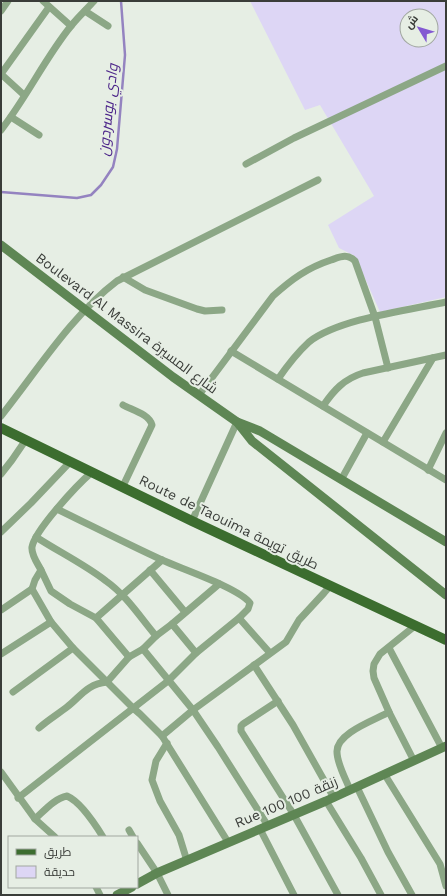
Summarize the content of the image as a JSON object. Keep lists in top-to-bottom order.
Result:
{
  "streets": {
    "main road": ["Boulevard Al Massira شارع المسيرة", "Route de Taouima طريق تويمة", "Rue 100 زنقة 100"]
  },
  "water": ["وادي بوسردون"],
  "legend": ["طريق", "حديقة"],
  "north": "top left"
}
